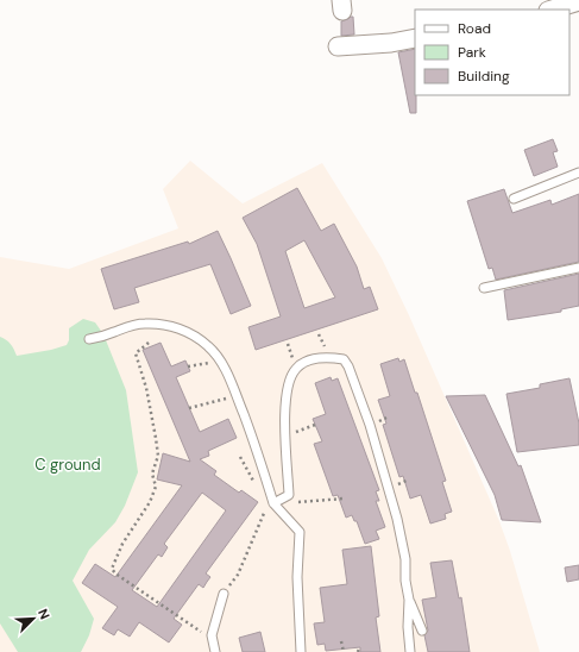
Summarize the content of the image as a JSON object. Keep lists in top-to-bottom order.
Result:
{
  "parks": ["C ground"],
  "legend": ["Road", "Park", "Building"],
  "north": "top right"
}
